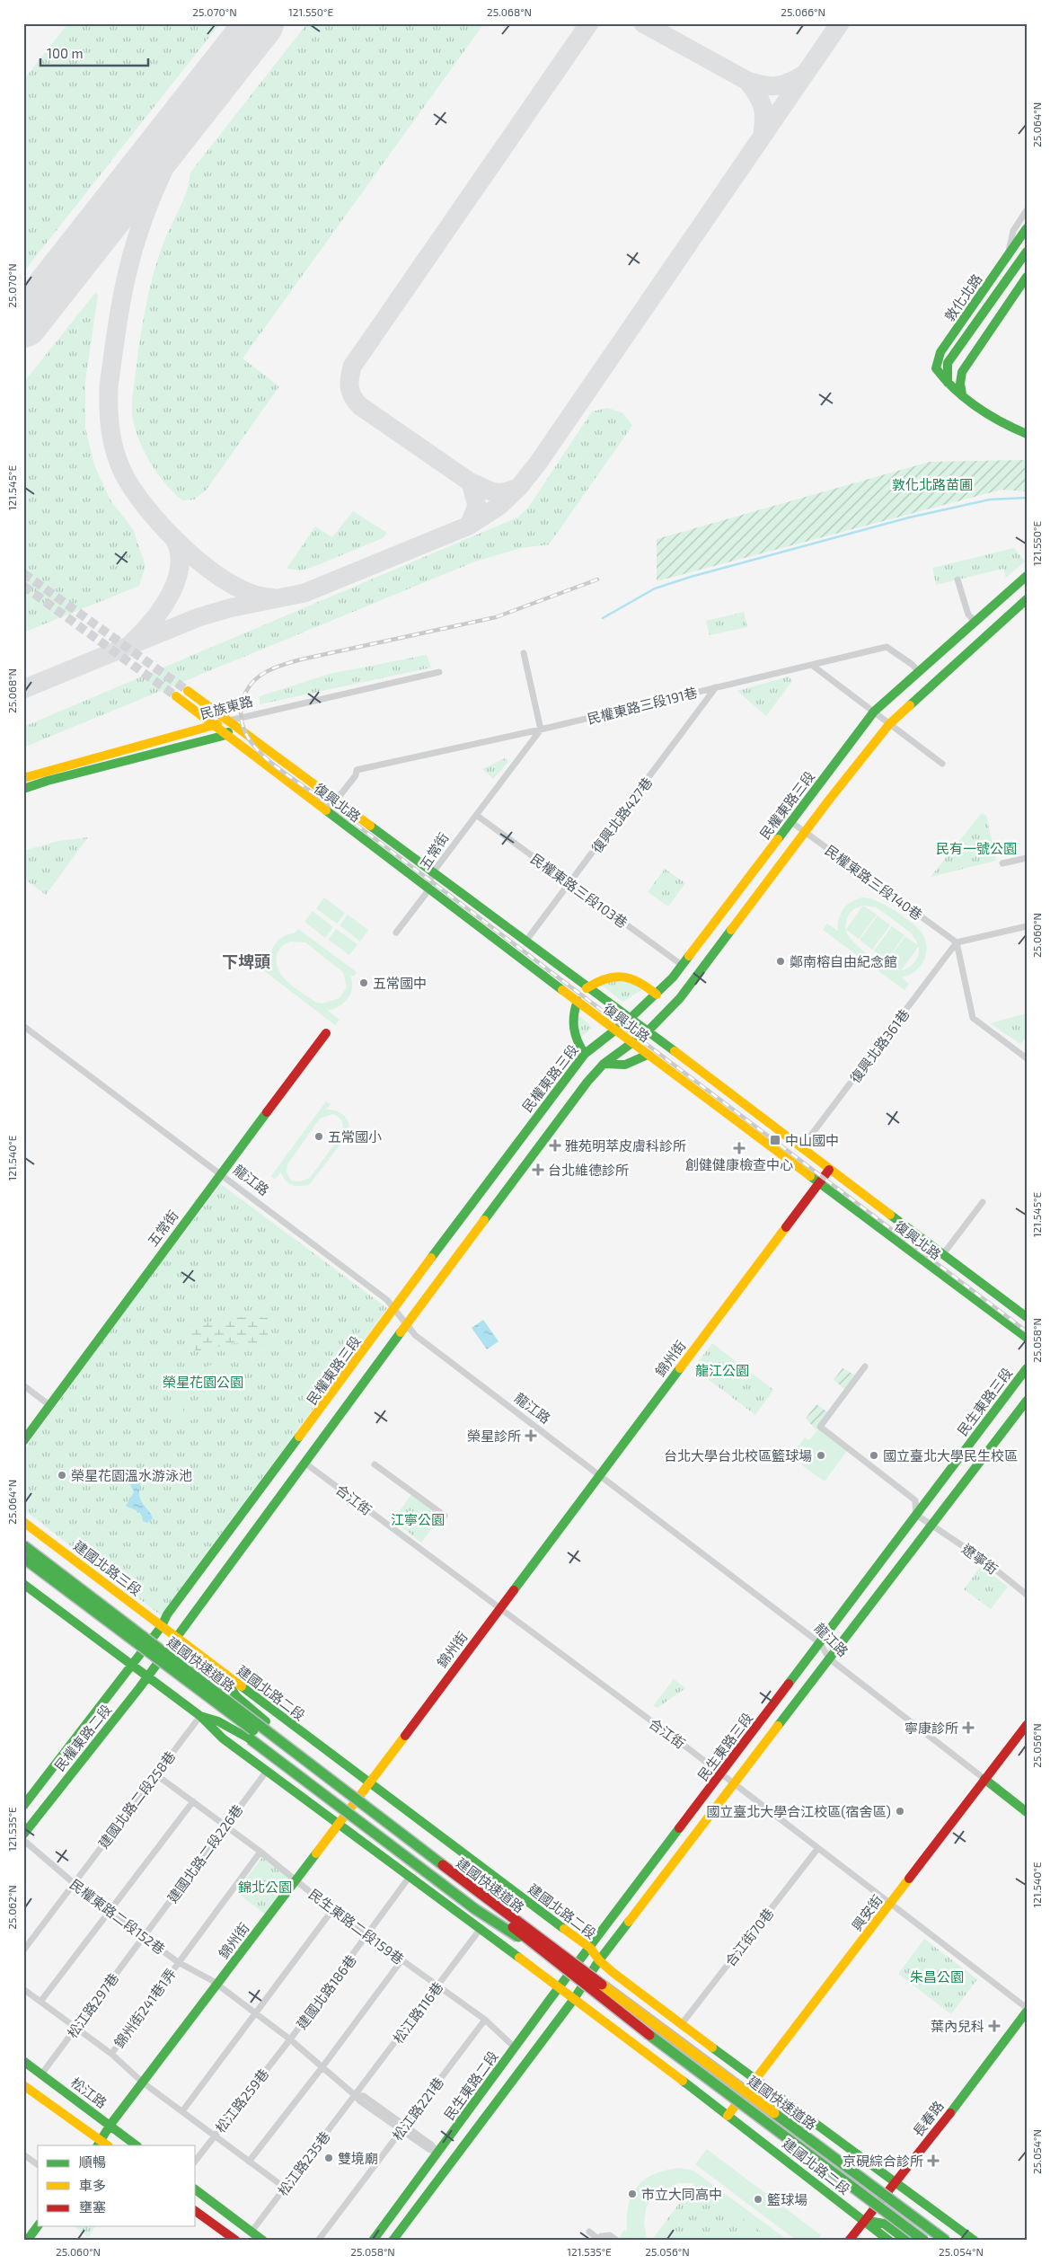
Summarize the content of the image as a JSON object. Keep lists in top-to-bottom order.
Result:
{
  "streets": {
    "main road": [
      "敦化北路",
      "民族東路",
      "復興北路",
      "民權東路三段",
      "五常街",
      "龍江路",
      "錦州街",
      "民生東路三段",
      "建國北路三段",
      "建國快速道路",
      "建國北路二段",
      "民權東路二段",
      "興安街",
      "民生東路二段",
      "松江路",
      "長春路"
    ],
    "street": [
      "民權東路三段191巷",
      "復興北路427巷",
      "民權東路三段140巷",
      "民權東路三段103巷",
      "復興北路361巷",
      "合江街",
      "遼寧街",
      "建國北路二段258巷",
      "建國北路二段226巷",
      "民權東路二段152巷",
      "民生東路二段159巷",
      "合江街70巷",
      "建國北路186巷",
      "松江路297巷",
      "錦州街241巷1弄",
      "松江路116巷",
      "松江路259巷",
      "松江路221巷",
      "松江路235巷"
    ]
  },
  "crossings": [
    ["民權東路三段191巷", "復興北路"],
    ["民權東路三段191巷", "民權東路三段"],
    ["民權東路三段191巷", "復興北路427巷"],
    ["民權東路三段191巷", "五常街"],
    ["民族東路", "復興北路"],
    ["復興北路", "民權東路三段"],
    ["復興北路", "復興北路427巷"],
    ["復興北路", "五常街"],
    ["復興北路", "復興北路361巷"],
    ["復興北路", "錦州街"],
    ["民權東路三段", "民權東路三段140巷"],
    ["民權東路三段", "民權東路三段103巷"],
    ["民權東路三段", "龍江路"],
    ["民權東路三段", "建國北路三段"],
    ["民權東路三段", "民權東路二段"],
    ["復興北路427巷", "民權東路三段103巷"],
    ["五常街", "民權東路三段103巷"],
    ["五常街", "龍江路"],
    ["民權東路三段140巷", "復興北路361巷"],
    ["龍江路", "錦州街"],
    ["龍江路", "民生東路三段"],
    ["龍江路", "興安街"],
    ["錦州街", "合江街"],
    ["錦州街", "建國北路二段"],
    ["錦州街", "民權東路二段152巷"],
    ["錦州街", "民生東路二段159巷"],
    ["錦州街", "松江路"],
    ["民生東路三段", "合江街"],
    ["民生東路三段", "遼寧街"],
    ["民生東路三段", "建國北路二段"],
    ["民生東路三段", "民生東路二段"],
    ["合江街", "興安街"],
    ["合江街", "合江街70巷"],
    ["合江街", "長春路"],
    ["建國北路三段", "建國北路二段"],
    ["建國北路三段", "民權東路二段"],
    ["建國北路二段", "民權東路二段"],
    ["建國北路二段", "建國北路二段258巷"],
    ["建國北路二段", "建國北路二段226巷"],
    ["建國北路二段", "興安街"],
    ["建國北路二段", "合江街70巷"],
    ["建國北路二段", "建國北路186巷"],
    ["建國北路二段", "松江路116巷"],
    ["建國北路二段", "民生東路二段"],
    ["建國北路二段", "長春路"],
    ["建國北路二段258巷", "民權東路二段152巷"],
    ["建國北路二段258巷", "民生東路二段159巷"],
    ["建國北路二段226巷", "民權東路二段152巷"],
    ["建國北路二段226巷", "民生東路二段159巷"],
    ["建國北路二段226巷", "松江路297巷"],
    ["民權東路二段152巷", "建國北路186巷"],
    ["民權東路二段152巷", "松江路297巷"],
    ["民權東路二段152巷", "錦州街241巷1弄"],
    ["民權東路二段152巷", "松江路116巷"],
    ["民權東路二段152巷", "民生東路二段"],
    ["民權東路二段152巷", "松江路259巷"],
    ["民權東路二段152巷", "松江路221巷"],
    ["民權東路二段152巷", "松江路235巷"],
    ["民生東路二段159巷", "建國北路186巷"],
    ["民生東路二段159巷", "錦州街241巷1弄"],
    ["民生東路二段159巷", "松江路116巷"],
    ["民生東路二段159巷", "民生東路二段"],
    ["民生東路二段159巷", "松江路221巷"],
    ["建國北路186巷", "松江路259巷"],
    ["松江路297巷", "松江路"],
    ["松江路116巷", "松江路235巷"]
  ],
  "districts": ["下埤頭"],
  "parks": [
    "敦化北路苗圃",
    "民有一號公園",
    "龍江公園",
    "榮星花園公園",
    "江寧公園",
    "錦北公園",
    "朱昌公園"
  ],
  "places": {
    "other": [
      "鄭南榕自由紀念館",
      "五常國中",
      "五常國小",
      "台北大學台北校區籃球場",
      "國立臺北大學民生校區",
      "榮星花園溫水游泳池",
      "國立臺北大學合江校區(宿舍區)",
      "雙境廟",
      "市立大同高中",
      "籃球場"
    ],
    "transit": ["中山國中"],
    "health": [
      "雅苑明萃皮膚科診所",
      "創健健康檢查中心",
      "台北維德診所",
      "榮星診所",
      "寧康診所",
      "葉內兒科",
      "京硯綜合診所"
    ]
  },
  "legend": ["順暢", "車多", "壅塞"],
  "scale_bar": "100 m",
  "coordinates": [
    "25.070°N",
    "121.550°E",
    "25.068°N",
    "25.066°N",
    "25.064°N",
    "121.545°E",
    "25.060°N",
    "121.540°E",
    "25.058°N",
    "25.056°N",
    "121.535°E",
    "25.062°N",
    "25.054°N"
  ]
}
